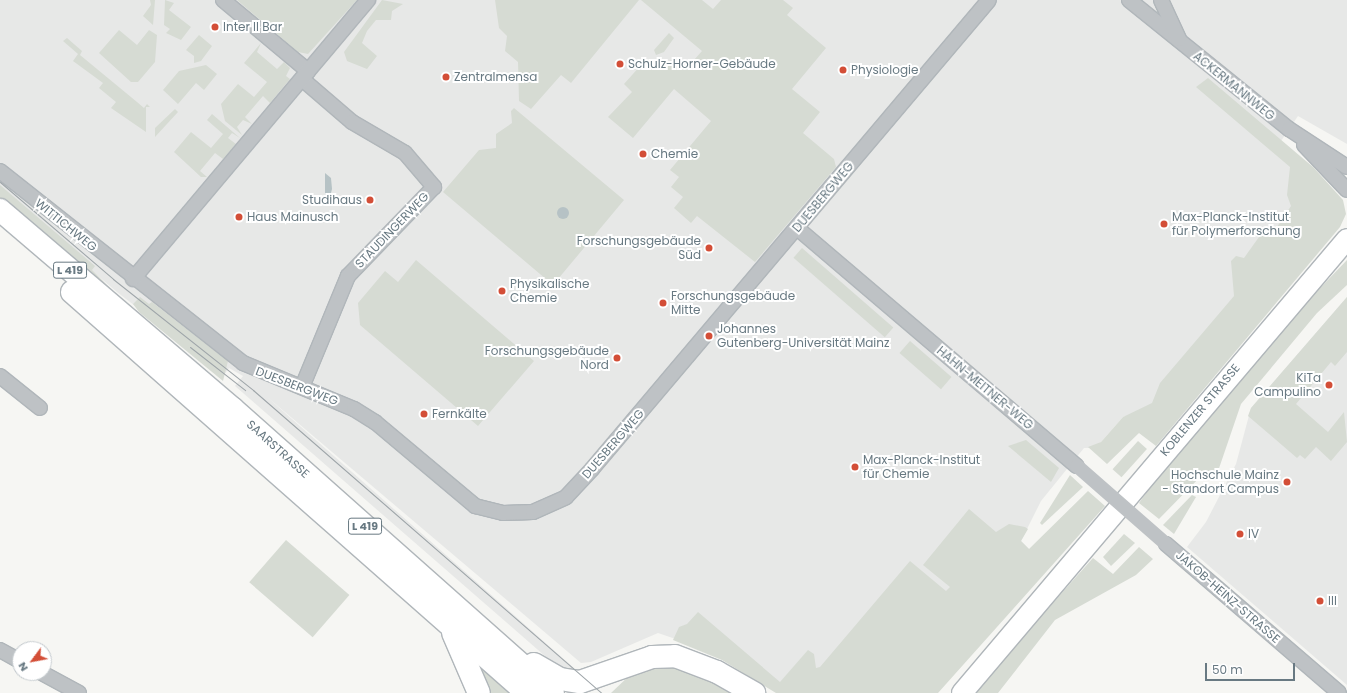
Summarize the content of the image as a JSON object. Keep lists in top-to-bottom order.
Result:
{
  "streets": {
    "highway": ["L 419", "SAARSTRASSE"],
    "main road": ["KOBLENZER STRASSE"],
    "street": [
      "ACKERMANNWEG",
      "DUESBERGWEG",
      "WITTICHWEG",
      "STAUDINGERWEG",
      "HAHN-MEITNER-WEG",
      "JAKOB-HEINZ-STRASSE"
    ]
  },
  "crossings": [
    ["DUESBERGWEG", "WITTICHWEG"],
    ["DUESBERGWEG", "STAUDINGERWEG"],
    ["DUESBERGWEG", "HAHN-MEITNER-WEG"],
    ["HAHN-MEITNER-WEG", "JAKOB-HEINZ-STRASSE"]
  ],
  "places": [
    "Inter II Bar",
    "Schulz-Horner-Gebäude",
    "Physiologie",
    "Zentralmensa",
    "Chemie",
    "Studihaus",
    "Haus Mainusch",
    "Max-Planck-Institut für Polymerforschung",
    "Forschungsgebäude Süd",
    "Physikalische Chemie",
    "Forschungsgebäude Mitte",
    "Johannes Gutenberg-Universität Mainz",
    "Forschungsgebäude Nord",
    "KiTa Campulino",
    "Fernkälte",
    "Max-Planck-Institut für Chemie",
    "Hochschule Mainz - Standort Campus",
    "IV",
    "III"
  ],
  "scale_bar": "50 m",
  "north": "bottom left"
}
